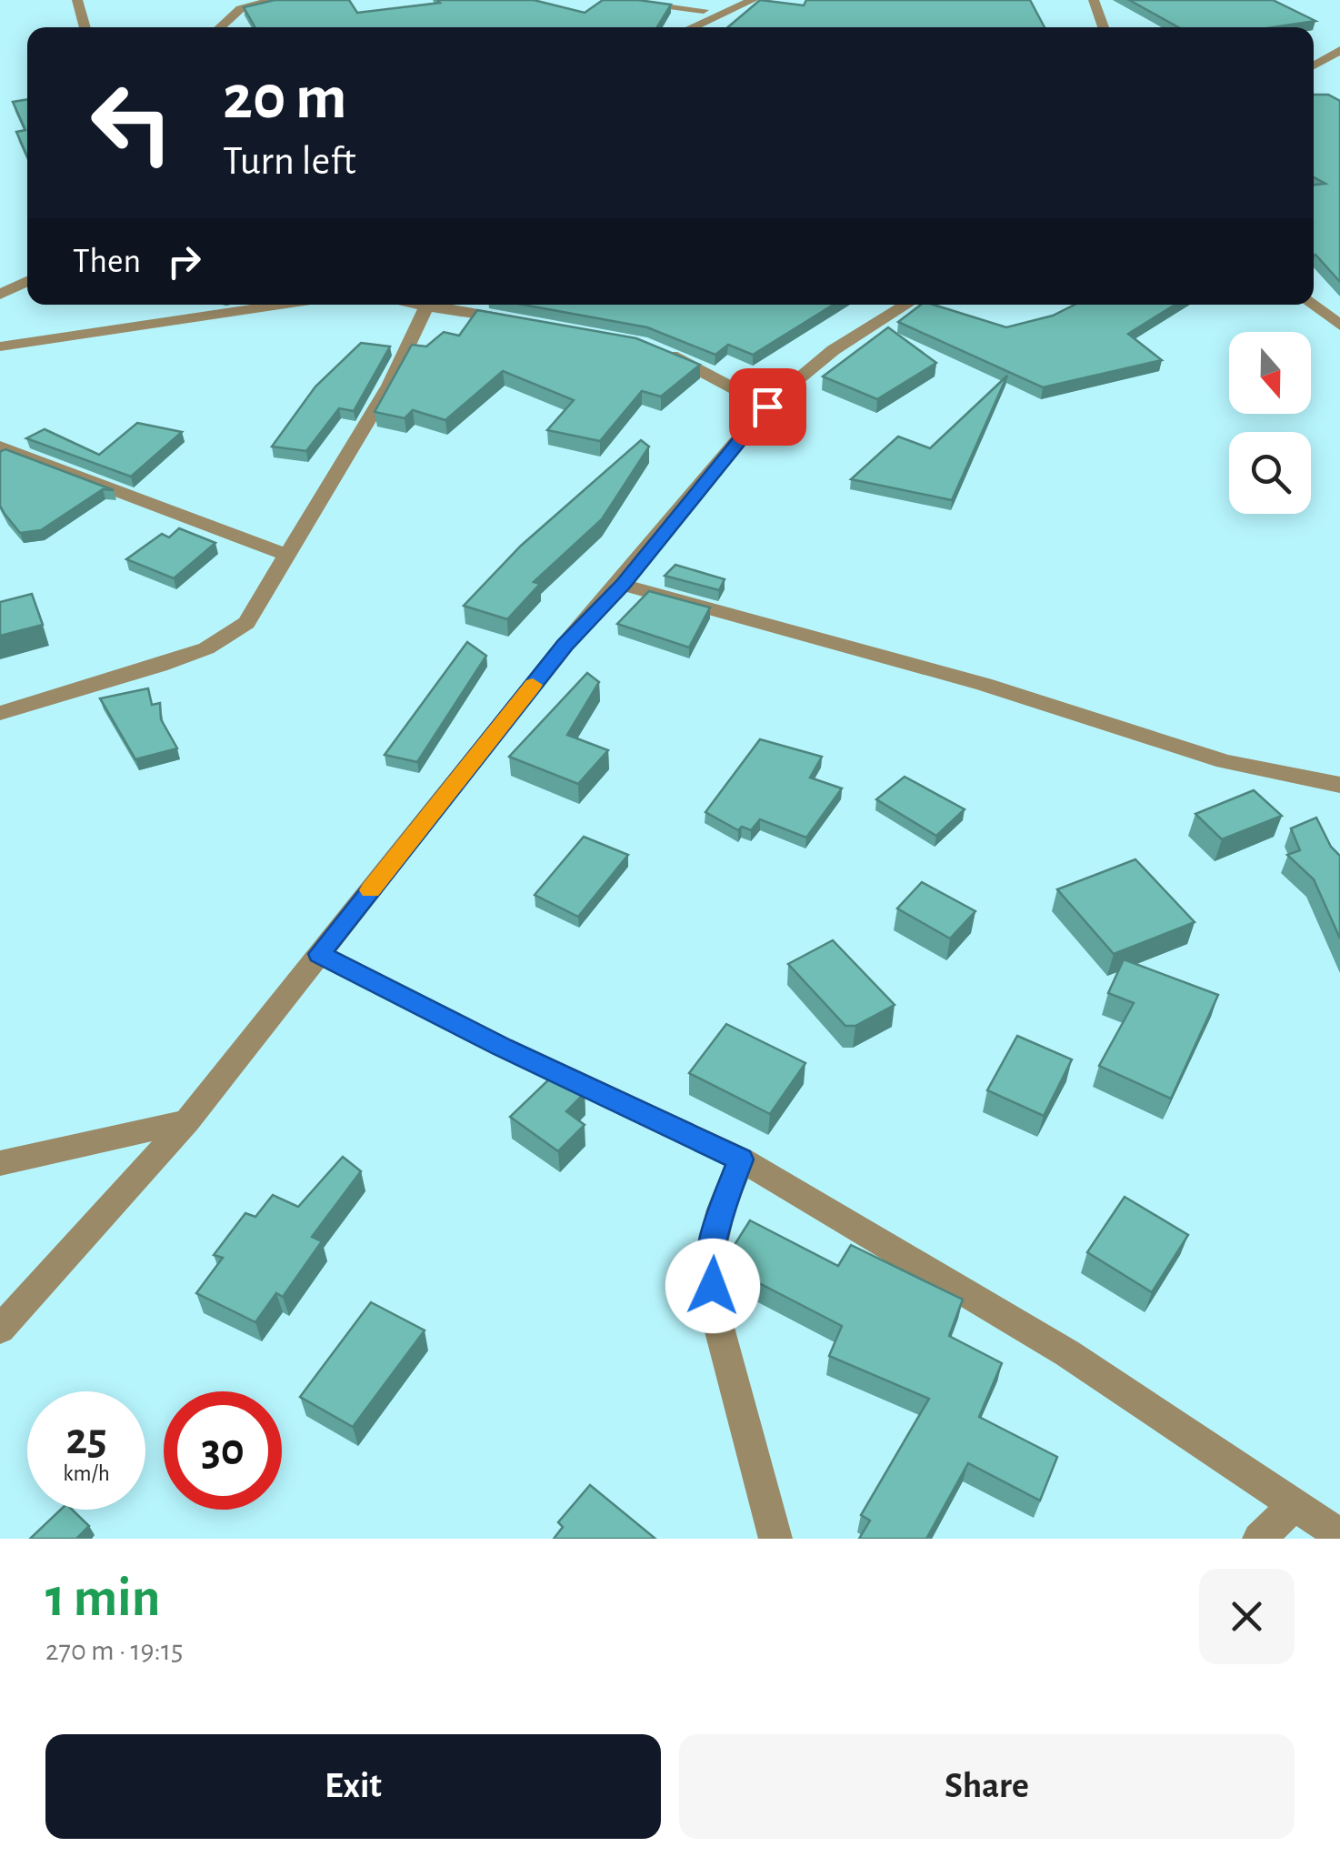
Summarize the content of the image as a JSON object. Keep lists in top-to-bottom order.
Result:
{
  "north": "bottom",
  "page": {
    "turn": ["20 m", "Turn left"],
    "then": "Then",
    "speed": "25 km/h",
    "limit": "30",
    "heading": ["1 min", "270 m · 19:15"],
    "buttons": ["Exit", "Share"]
  }
}
